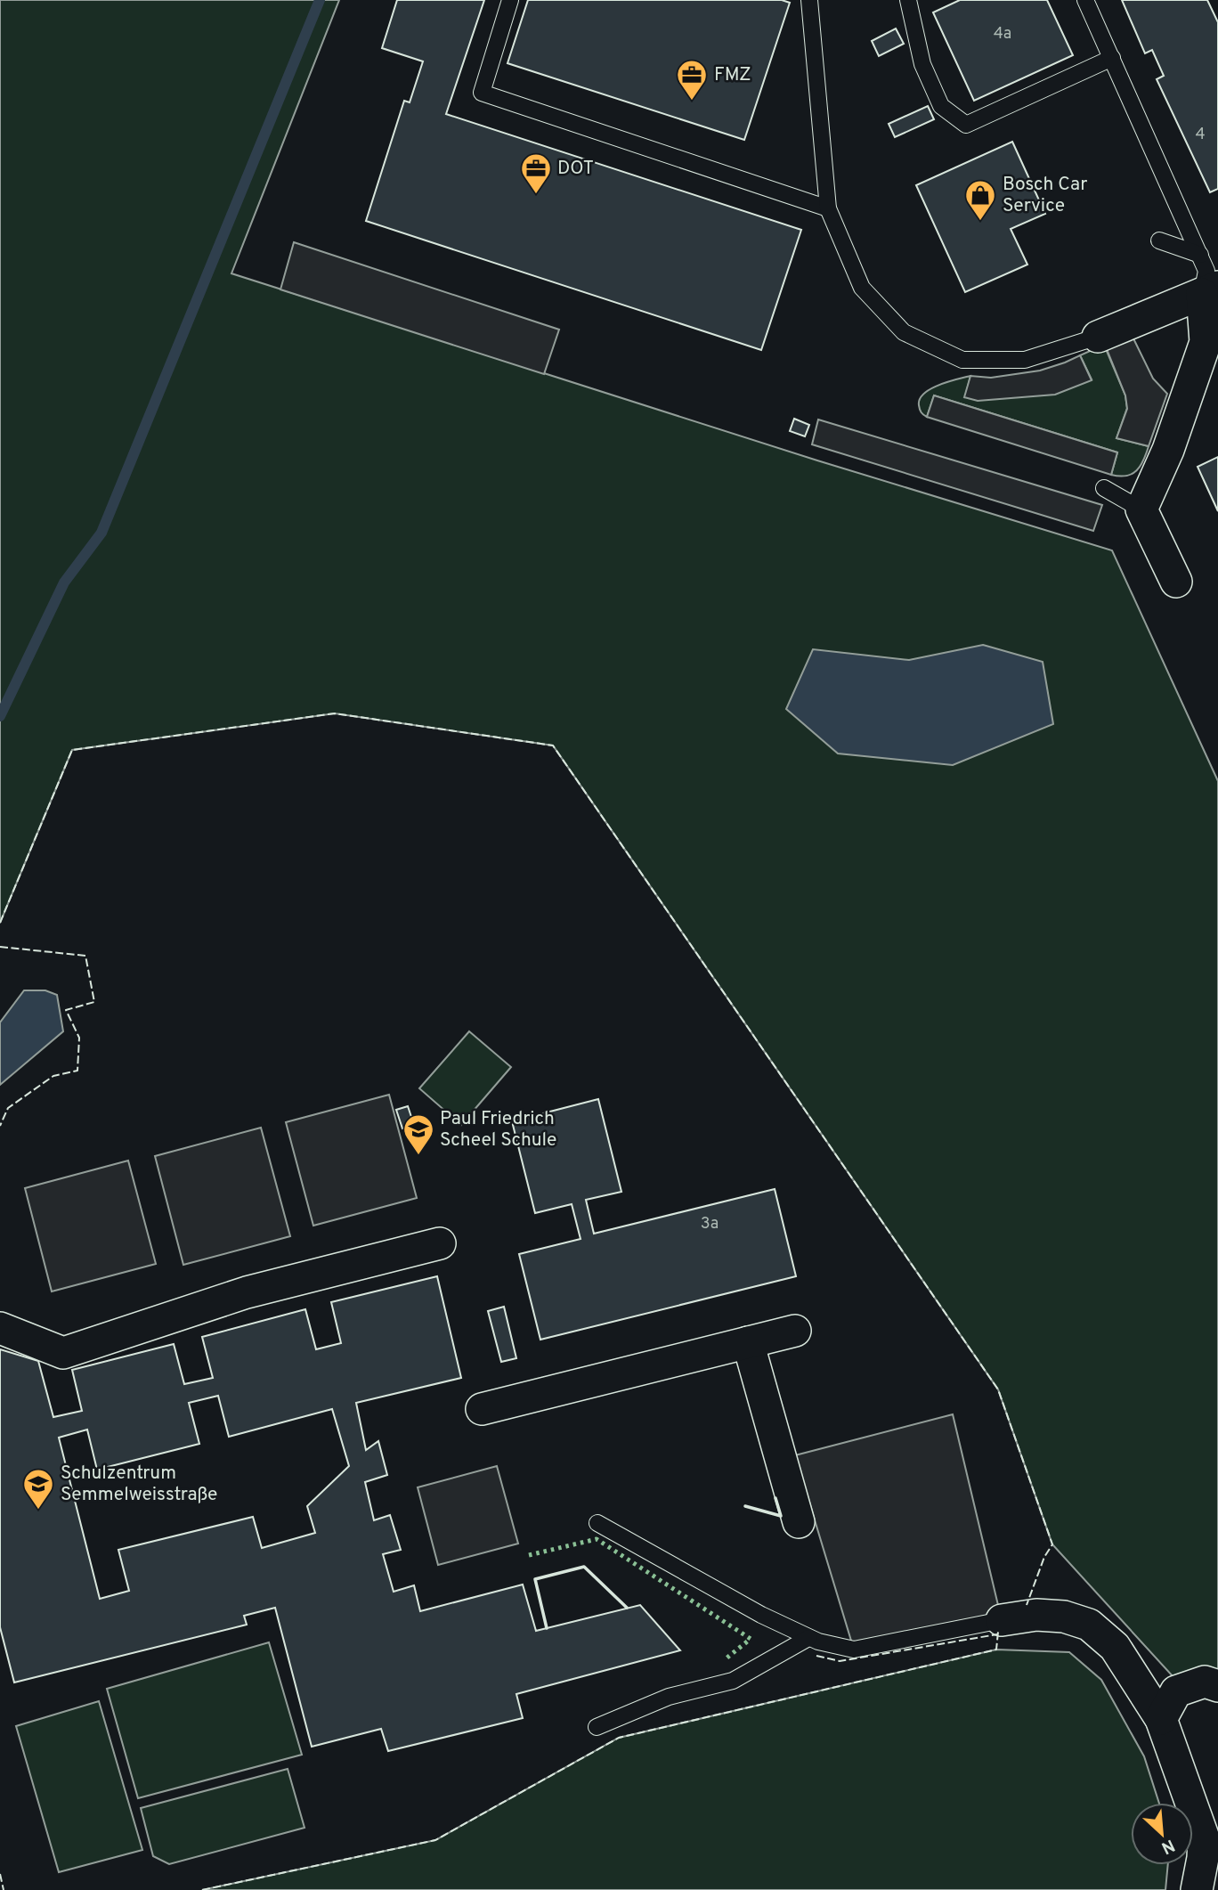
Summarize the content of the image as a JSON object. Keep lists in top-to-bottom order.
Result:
{
  "places": {
    "office": ["FMZ", "DOT"],
    "shop": ["Bosch Car Service"],
    "school or university": ["Paul Friedrich Scheel Schule", "Schulzentrum Semmelweisstraße"]
  },
  "house_numbers": ["4a", "4", "3a"],
  "north": "bottom right"
}
